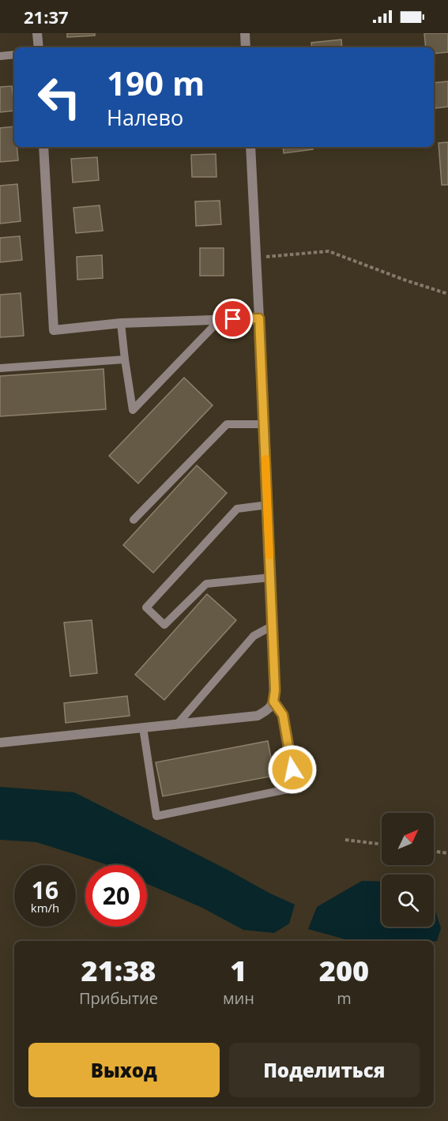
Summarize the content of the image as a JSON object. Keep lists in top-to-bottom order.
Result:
{
  "north": "top right",
  "page": {
    "status": "21:37",
    "turn": ["190 m", "Налево"],
    "speed": "16 km/h",
    "limit": "20",
    "eta": [
      "21:38",
      "Прибытие",
      "1",
      "мин",
      "200",
      "m"
    ],
    "buttons": ["Выход", "Поделиться"]
  }
}
